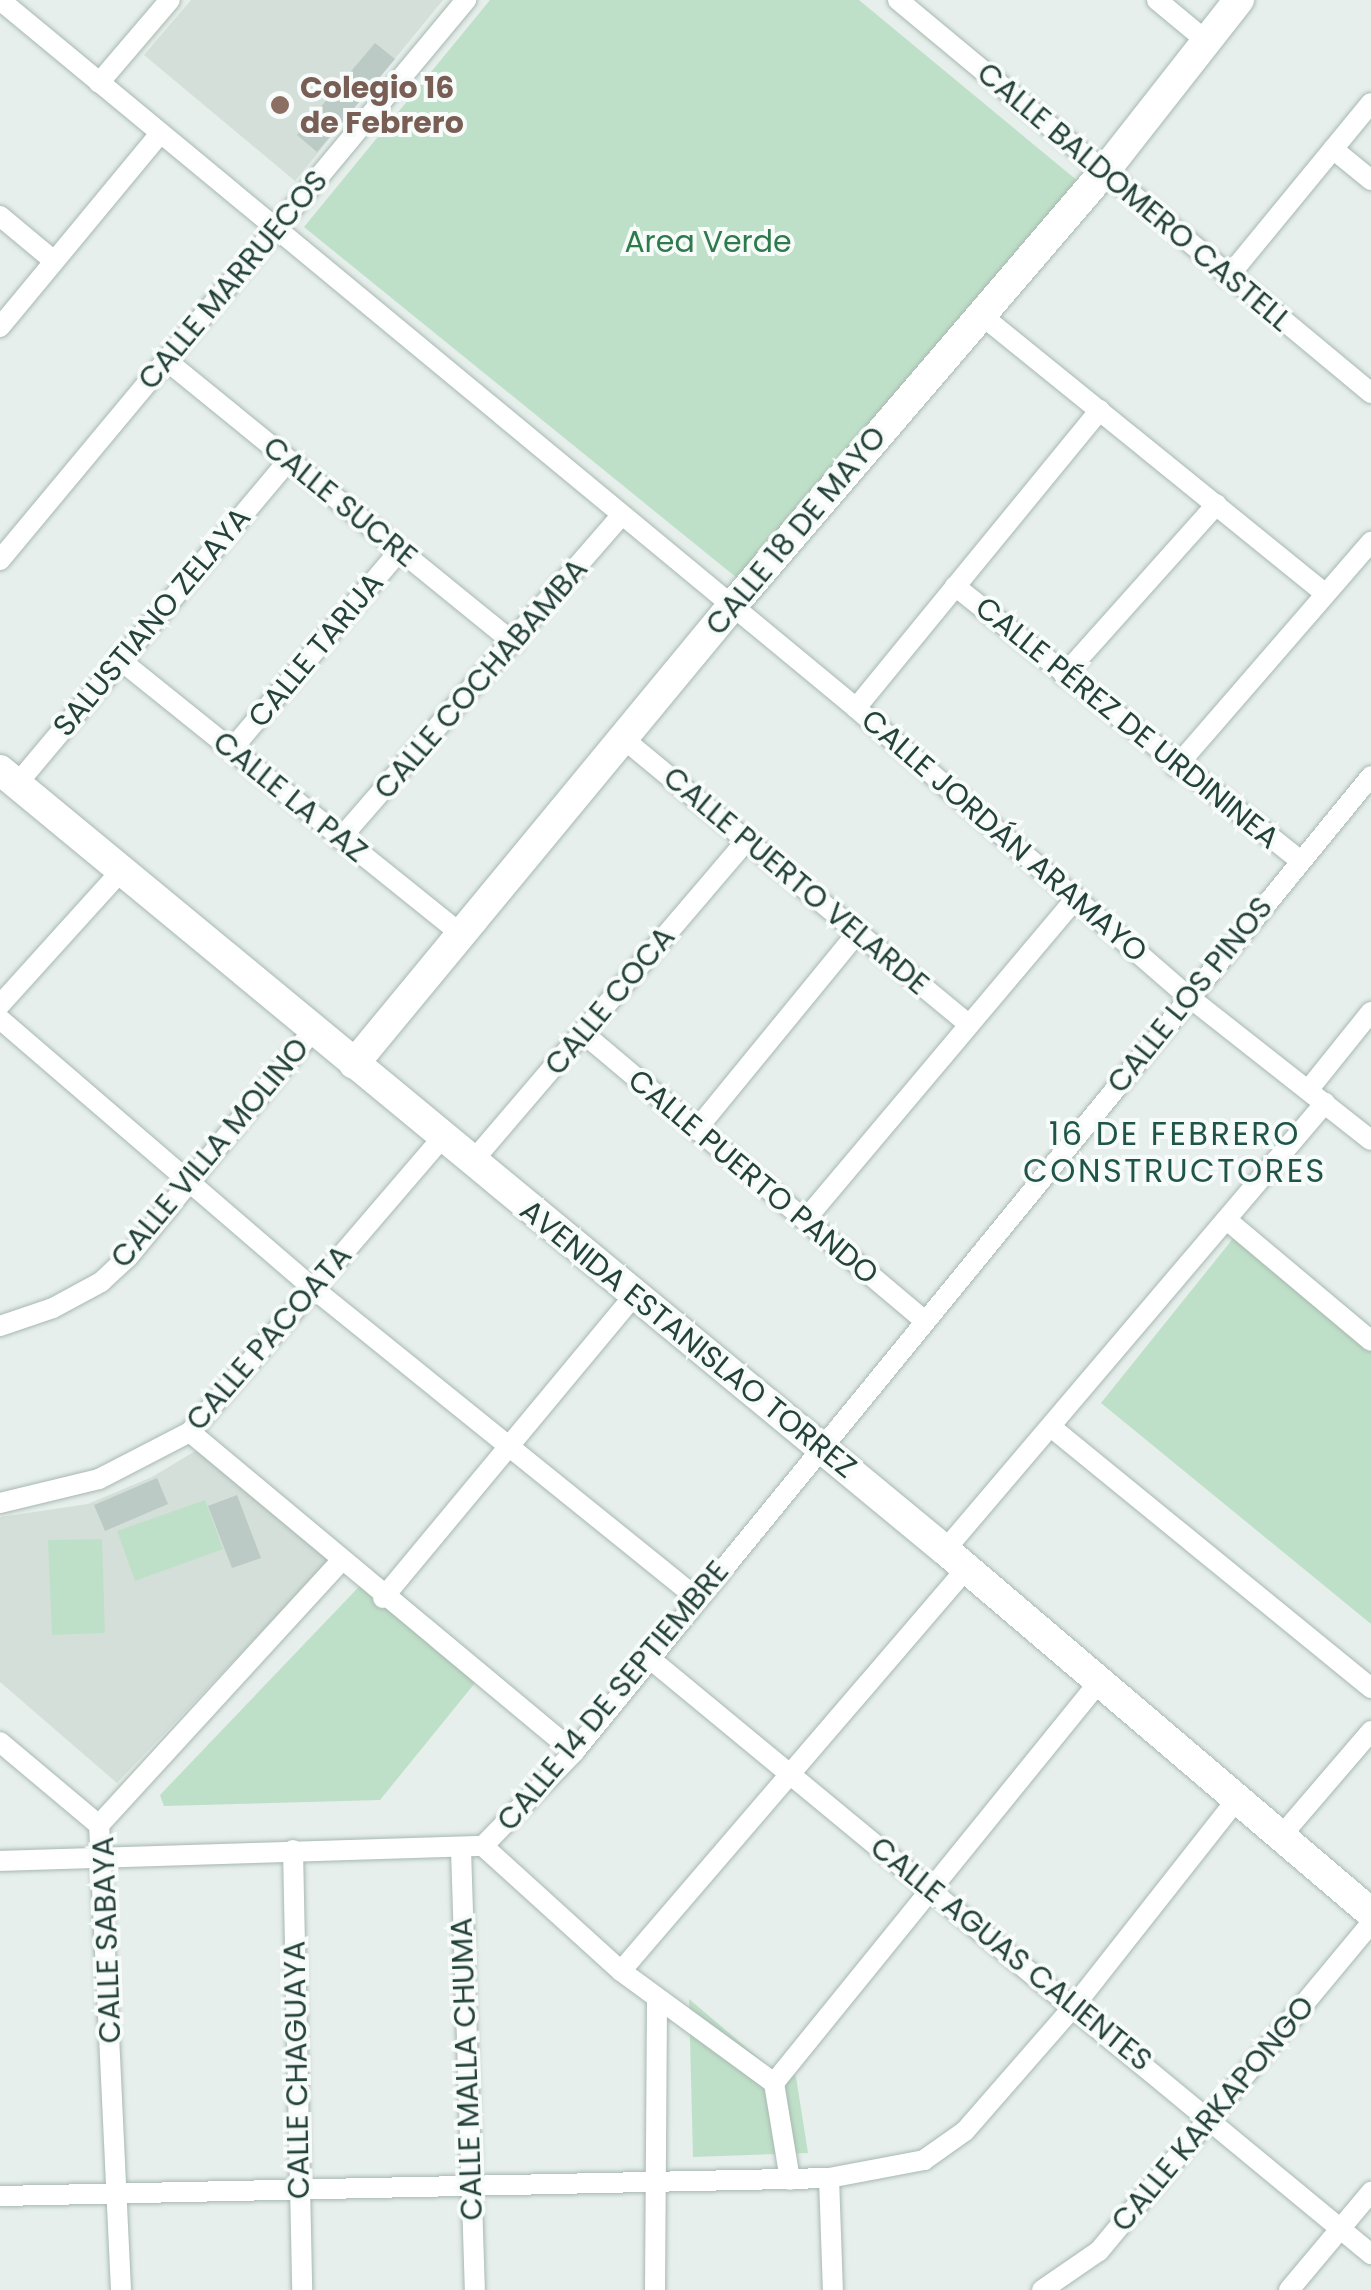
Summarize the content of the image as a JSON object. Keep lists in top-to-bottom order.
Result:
{
  "streets": {
    "street": [
      "CALLE BALDOMERO CASTELL",
      "CALLE MARRUECOS",
      "CALLE SUCRE",
      "CALLE 18 DE MAYO",
      "SALUSTIANO ZELAYA",
      "CALLE TARIJA",
      "CALLE COCHABAMBA",
      "CALLE PÉREZ DE URDININEA",
      "CALLE LA PAZ",
      "CALLE JORDÁN ARAMAYO",
      "CALLE PUERTO VELARDE",
      "CALLE LOS PINOS",
      "CALLE COCA",
      "CALLE VILLA MOLINO",
      "CALLE PUERTO PANDO",
      "CALLE PACOATA",
      "AVENIDA ESTANISLAO TORREZ",
      "CALLE 14 DE SEPTIEMBRE",
      "CALLE SABAYA",
      "CALLE AGUAS CALIENTES",
      "CALLE MALLA CHUMA",
      "CALLE CHAGUAYA",
      "CALLE KARKAPONGO"
    ]
  },
  "crossings": [
    ["CALLE BALDOMERO CASTELL", "CALLE 18 DE MAYO"],
    ["CALLE MARRUECOS", "CALLE SUCRE"],
    ["CALLE MARRUECOS", "CALLE JORDÁN ARAMAYO"],
    ["CALLE SUCRE", "SALUSTIANO ZELAYA"],
    ["CALLE SUCRE", "CALLE TARIJA"],
    ["CALLE SUCRE", "CALLE COCHABAMBA"],
    ["CALLE 18 DE MAYO", "CALLE LA PAZ"],
    ["CALLE 18 DE MAYO", "CALLE JORDÁN ARAMAYO"],
    ["CALLE 18 DE MAYO", "CALLE PUERTO VELARDE"],
    ["CALLE 18 DE MAYO", "AVENIDA ESTANISLAO TORREZ"],
    ["SALUSTIANO ZELAYA", "CALLE LA PAZ"],
    ["SALUSTIANO ZELAYA", "AVENIDA ESTANISLAO TORREZ"],
    ["CALLE TARIJA", "CALLE LA PAZ"],
    ["CALLE COCHABAMBA", "CALLE LA PAZ"],
    ["CALLE COCHABAMBA", "CALLE JORDÁN ARAMAYO"],
    ["CALLE PÉREZ DE URDININEA", "CALLE LOS PINOS"],
    ["CALLE JORDÁN ARAMAYO", "CALLE LOS PINOS"],
    ["CALLE PUERTO VELARDE", "CALLE COCA"],
    ["CALLE LOS PINOS", "CALLE PUERTO PANDO"],
    ["CALLE LOS PINOS", "AVENIDA ESTANISLAO TORREZ"],
    ["CALLE LOS PINOS", "CALLE 14 DE SEPTIEMBRE"],
    ["CALLE COCA", "CALLE PUERTO PANDO"],
    ["CALLE COCA", "AVENIDA ESTANISLAO TORREZ"],
    ["CALLE VILLA MOLINO", "AVENIDA ESTANISLAO TORREZ"],
    ["CALLE PACOATA", "AVENIDA ESTANISLAO TORREZ"],
    ["AVENIDA ESTANISLAO TORREZ", "CALLE 14 DE SEPTIEMBRE"],
    ["CALLE 14 DE SEPTIEMBRE", "CALLE SABAYA"],
    ["CALLE 14 DE SEPTIEMBRE", "CALLE AGUAS CALIENTES"],
    ["CALLE 14 DE SEPTIEMBRE", "CALLE MALLA CHUMA"],
    ["CALLE 14 DE SEPTIEMBRE", "CALLE CHAGUAYA"],
    ["CALLE AGUAS CALIENTES", "CALLE KARKAPONGO"]
  ],
  "districts": ["16 DE FEBRERO CONSTRUCTORES"],
  "parks": ["Area Verde"],
  "places": ["Colegio 16 de Febrero"]
}
